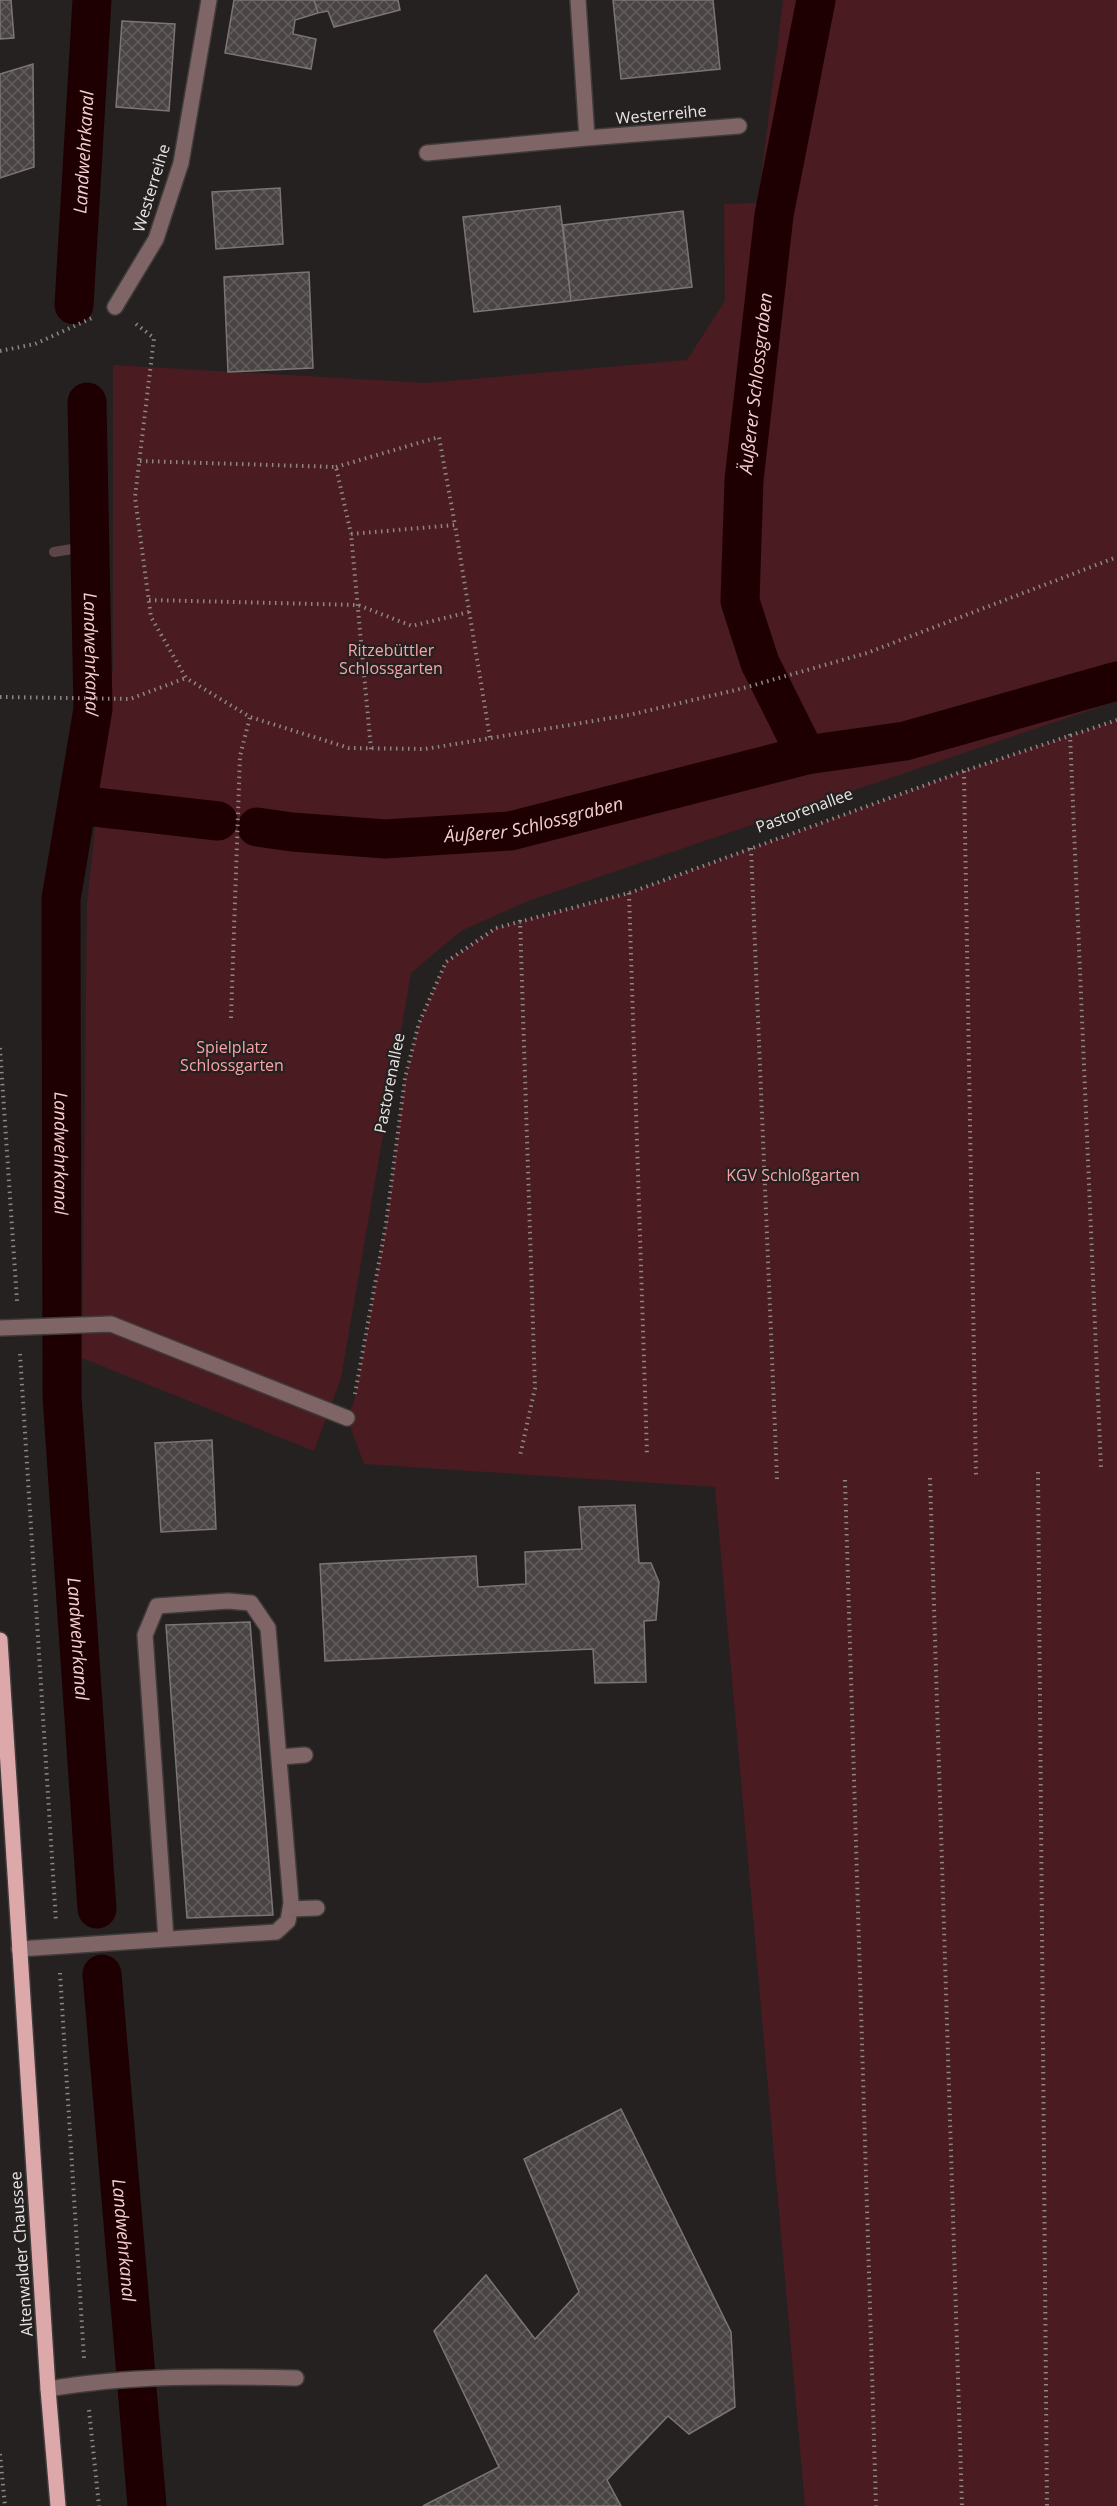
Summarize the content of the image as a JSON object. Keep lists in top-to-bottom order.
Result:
{
  "streets": {
    "main road": ["Altenwalder Chaussee"],
    "street": ["Westerreihe"],
    "path": ["Pastorenallee"]
  },
  "water": ["Landwehrkanal", "Äußerer Schlossgraben"],
  "parks": ["Ritzebüttler Schlossgarten", "Spielplatz Schlossgarten", "KGV Schloßgarten"]
}
